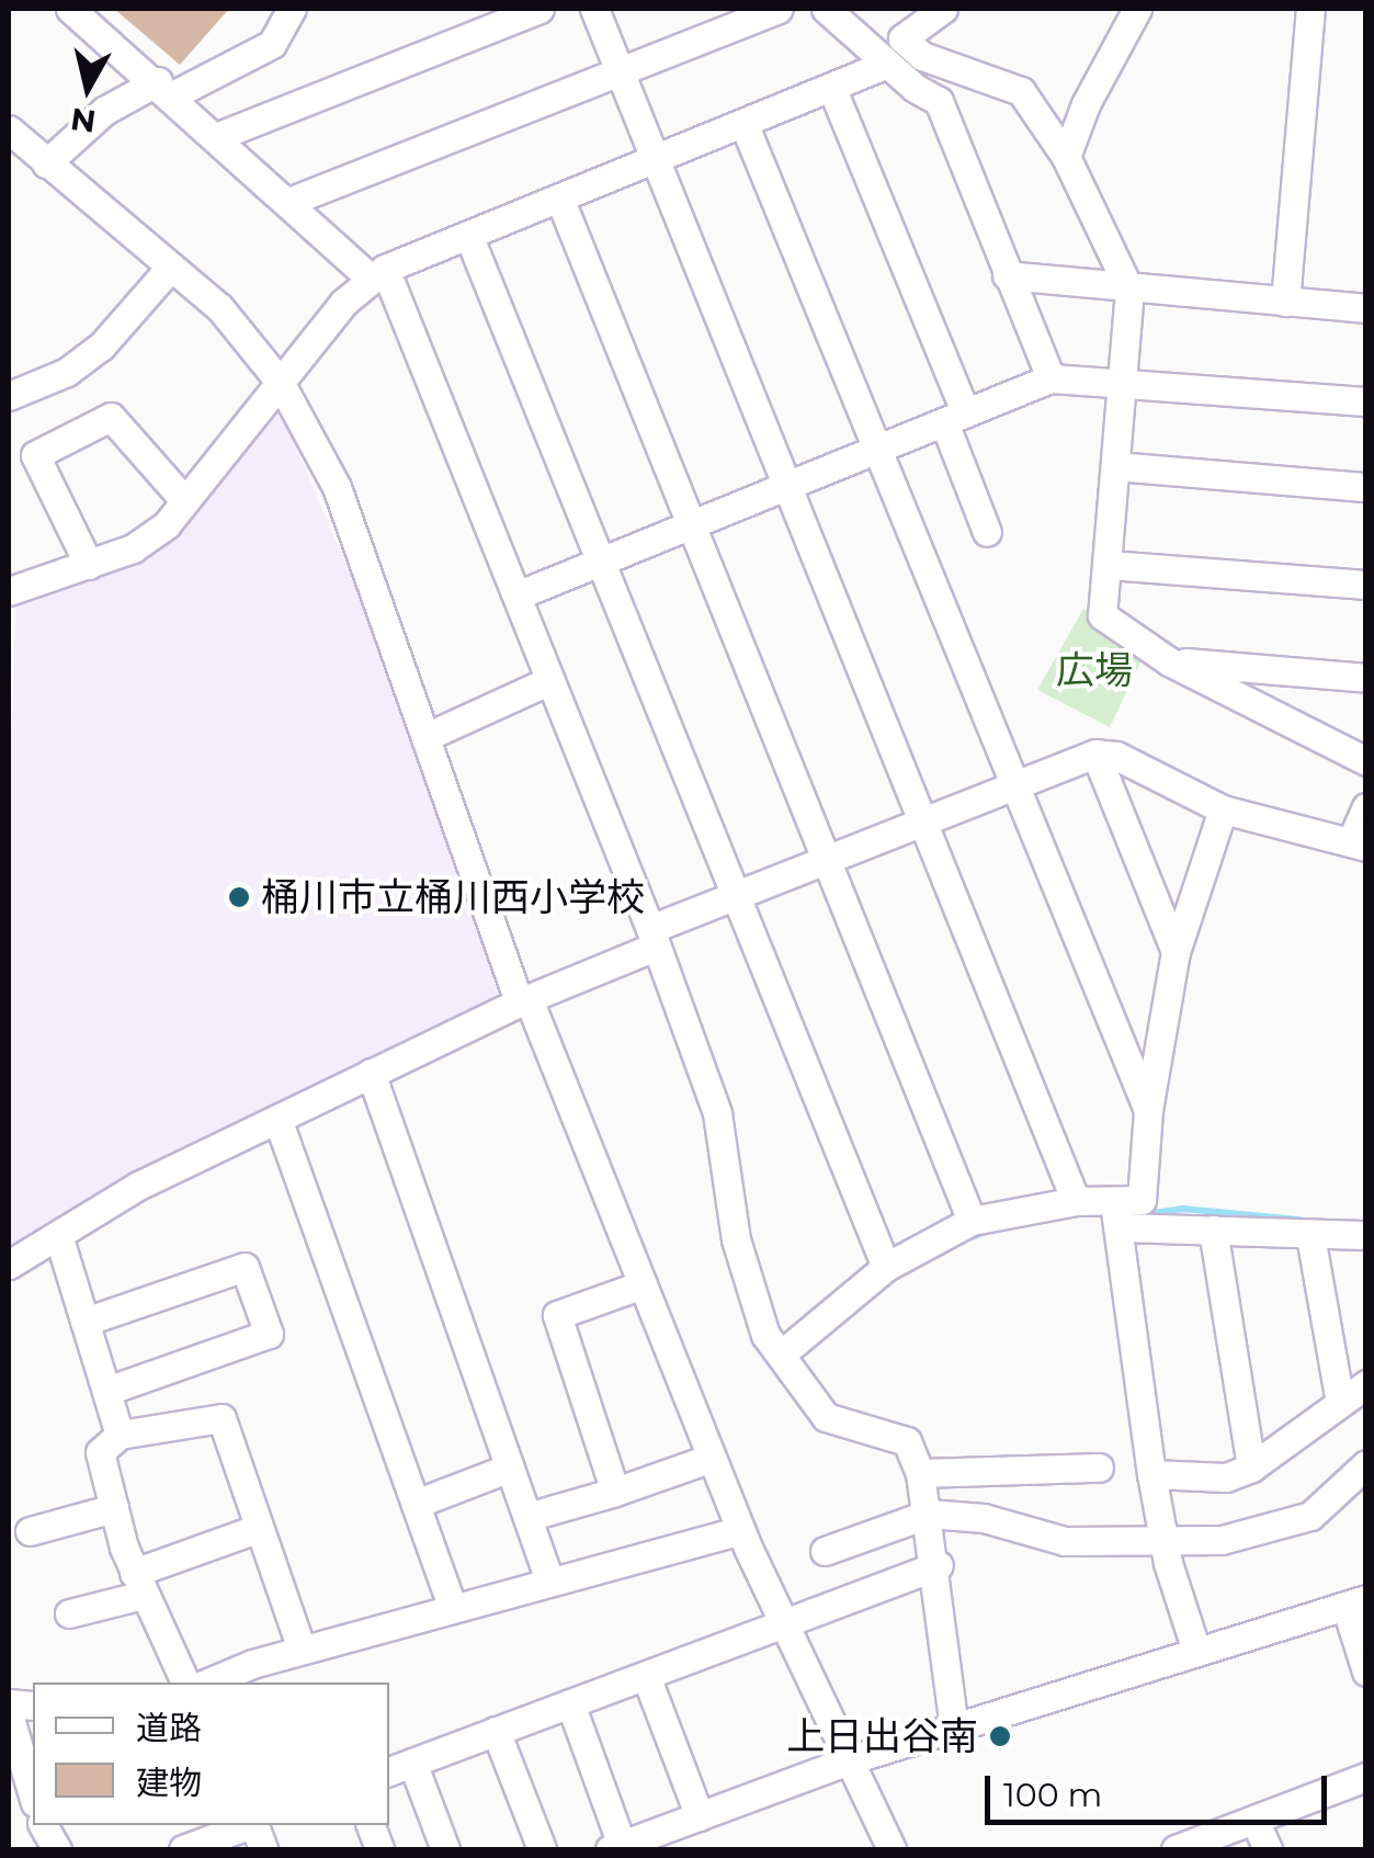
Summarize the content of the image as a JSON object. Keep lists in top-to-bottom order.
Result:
{
  "parks": ["広場"],
  "places": ["桶川市立桶川西小学校", "上日出谷南"],
  "legend": ["道路", "建物"],
  "scale_bar": "100 m",
  "north": "bottom"
}
